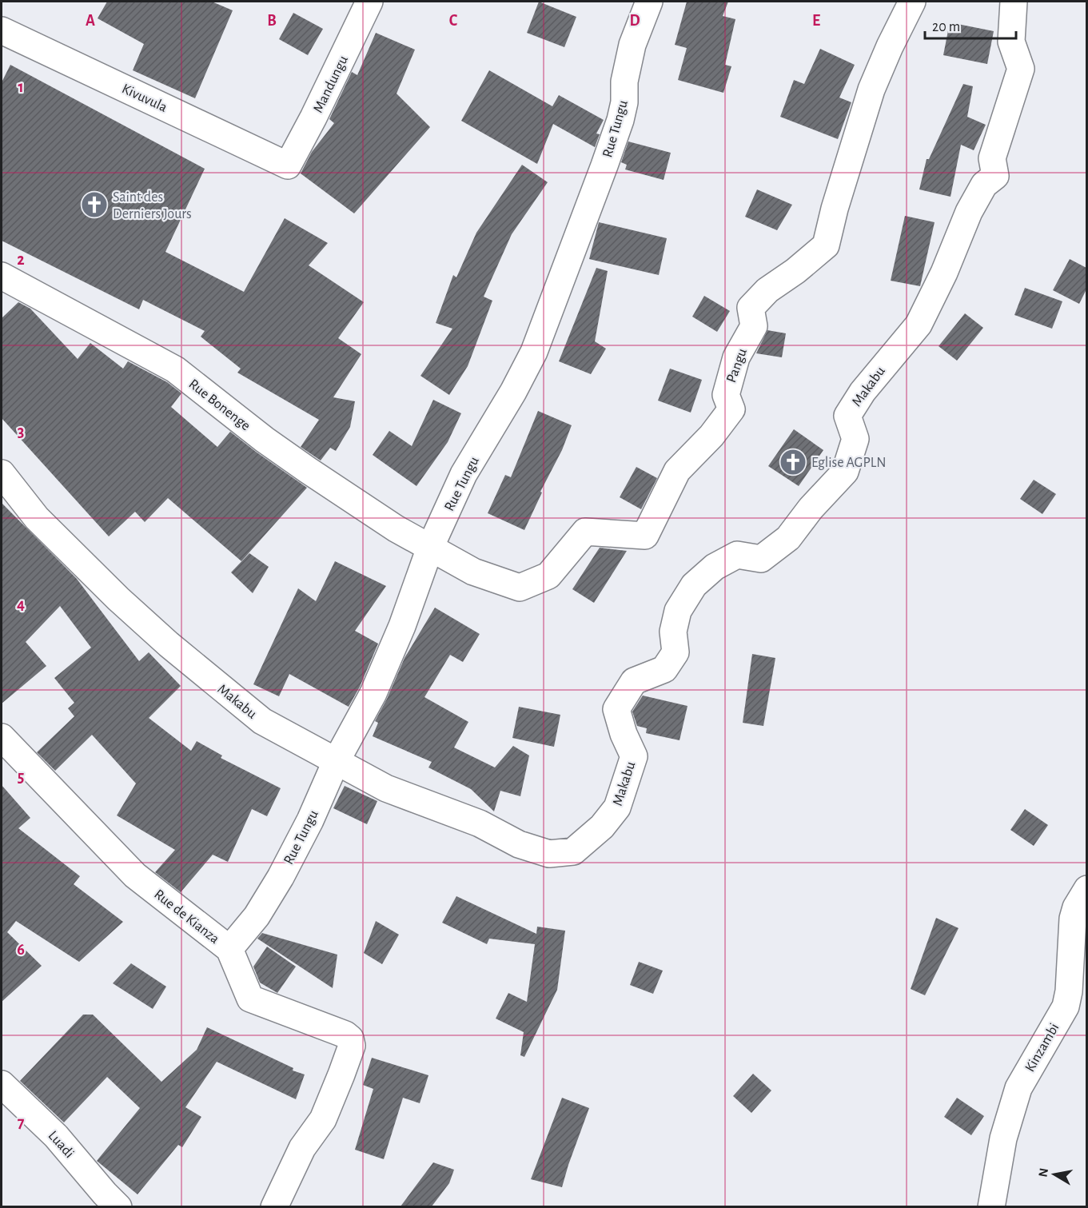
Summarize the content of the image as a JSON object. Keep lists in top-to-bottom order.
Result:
{
  "streets": {
    "street": [
      "Mandungu",
      "Kivuvula",
      "Rue Tungu",
      "Pangu",
      "Makabu",
      "Rue Bonenge",
      "Rue de Kianza",
      "Kinzambi",
      "Luadi"
    ]
  },
  "crossings": [
    ["Mandungu", "Kivuvula"],
    ["Rue Tungu", "Pangu"],
    ["Rue Tungu", "Makabu"],
    ["Rue Tungu", "Rue Bonenge"],
    ["Rue Tungu", "Rue de Kianza"],
    ["Pangu", "Rue Bonenge"]
  ],
  "places": {
    "church": ["Saint des Derniers Jours", "Eglise AGPLN"]
  },
  "scale_bar": "20 m",
  "north": "left",
  "grid": {
    "columns": [
      "A",
      "B",
      "C",
      "D",
      "E"
    ],
    "rows": [
      "1",
      "2",
      "3",
      "4",
      "5",
      "6",
      "7"
    ]
  }
}
